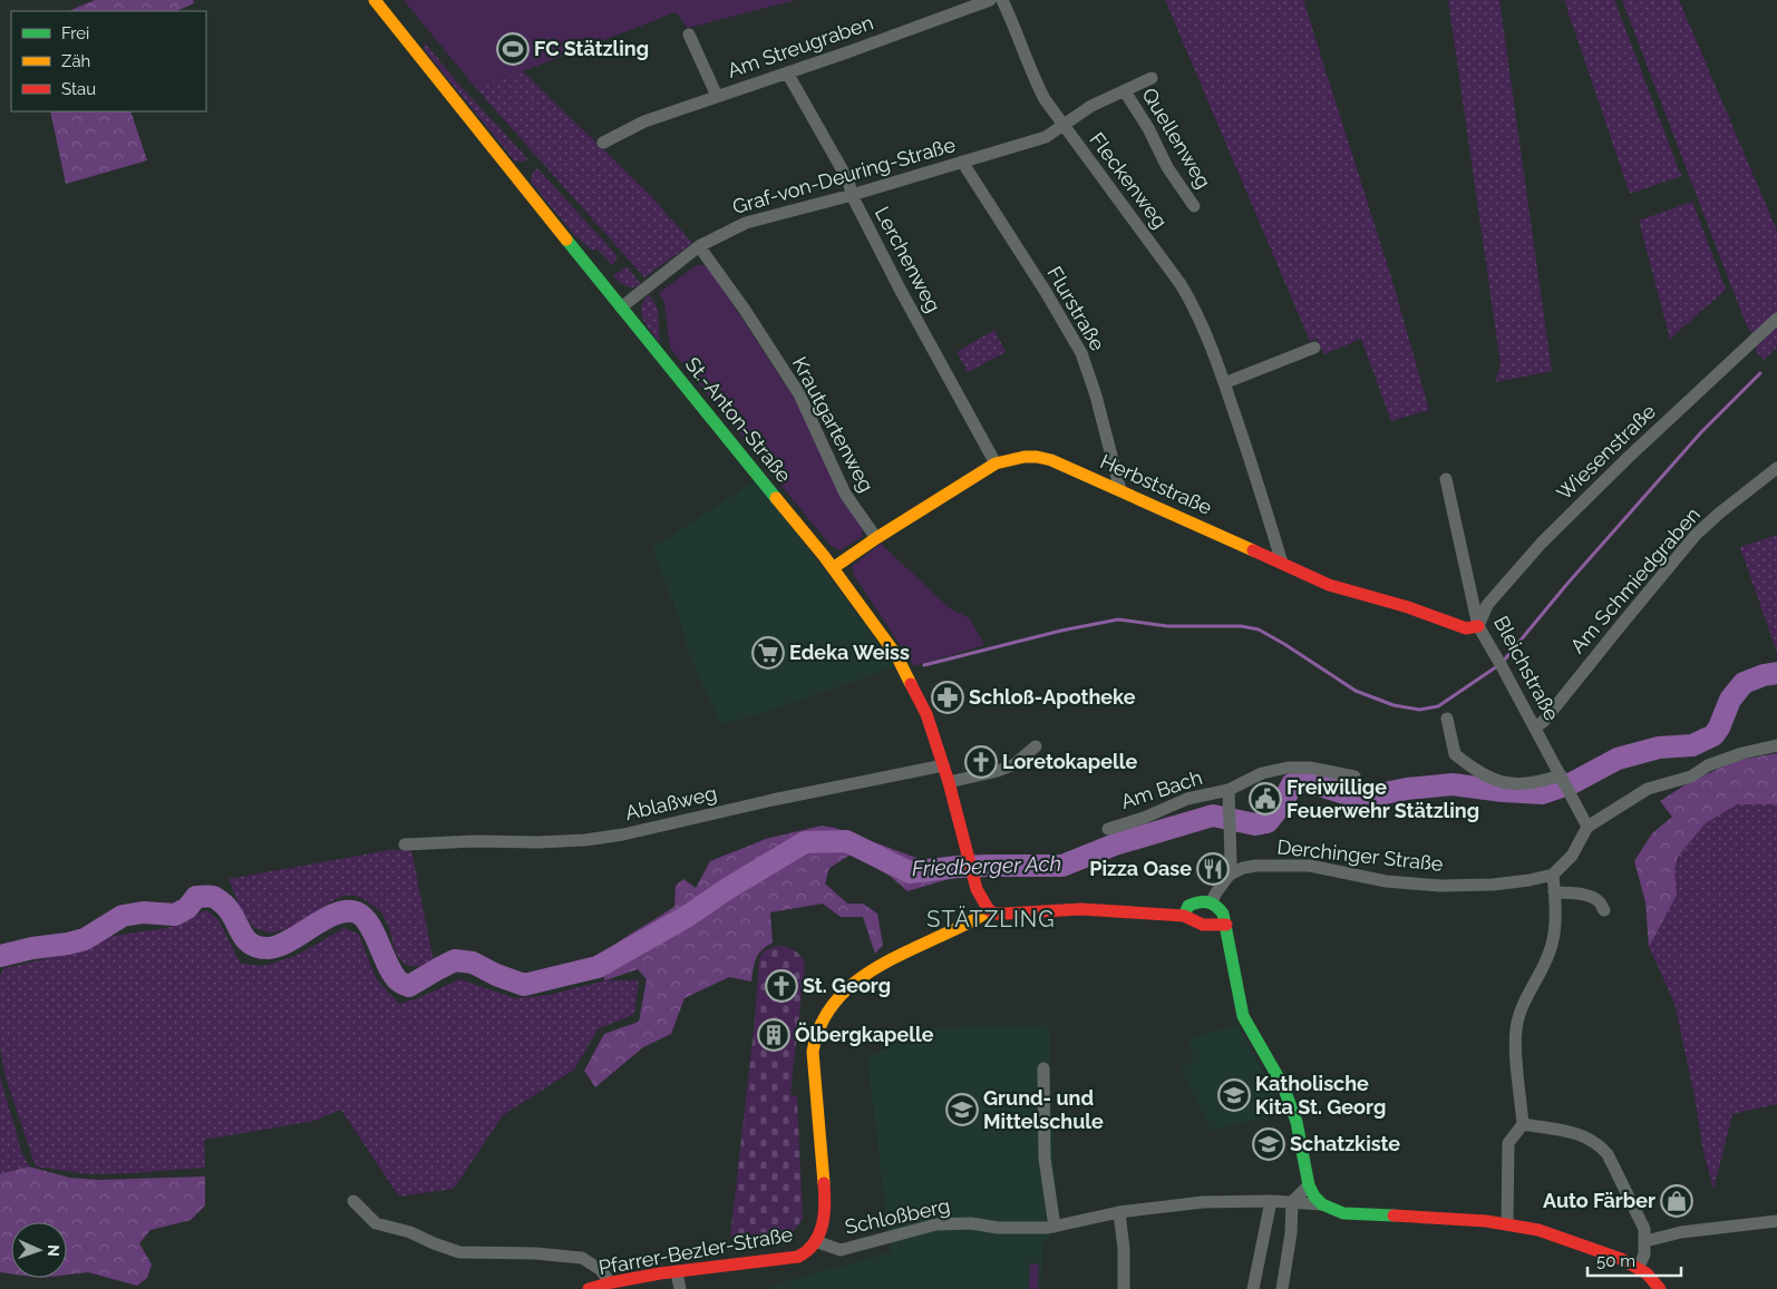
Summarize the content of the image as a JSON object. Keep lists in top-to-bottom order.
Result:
{
  "streets": {
    "street": [
      "Am Streugraben",
      "Quellenweg",
      "Graf-von-Deuring-Straße",
      "Fleckenweg",
      "Lerchenweg",
      "Flurstraße",
      "St.-Anton-Straße",
      "Krautgartenweg",
      "Wiesenstraße",
      "Herbststraße",
      "Am Schmiedgraben",
      "Bleichstraße",
      "Am Bach",
      "Ablaßweg",
      "Derchinger Straße",
      "Schloßberg",
      "Pfarrer-Bezler-Straße"
    ]
  },
  "crossings": [
    ["Am Streugraben", "Lerchenweg"],
    ["Quellenweg", "Graf-von-Deuring-Straße"],
    ["Quellenweg", "Fleckenweg"],
    ["Graf-von-Deuring-Straße", "Fleckenweg"],
    ["Graf-von-Deuring-Straße", "Lerchenweg"],
    ["Graf-von-Deuring-Straße", "Flurstraße"],
    ["Graf-von-Deuring-Straße", "St.-Anton-Straße"],
    ["Graf-von-Deuring-Straße", "Krautgartenweg"],
    ["Fleckenweg", "Herbststraße"],
    ["Lerchenweg", "Herbststraße"],
    ["Flurstraße", "Herbststraße"],
    ["St.-Anton-Straße", "Herbststraße"],
    ["St.-Anton-Straße", "Ablaßweg"],
    ["St.-Anton-Straße", "Pfarrer-Bezler-Straße"],
    ["Krautgartenweg", "Herbststraße"],
    ["Wiesenstraße", "Herbststraße"],
    ["Wiesenstraße", "Bleichstraße"],
    ["Herbststraße", "Bleichstraße"],
    ["Am Schmiedgraben", "Bleichstraße"],
    ["Am Bach", "Derchinger Straße"],
    ["Schloßberg", "Pfarrer-Bezler-Straße"]
  ],
  "districts": ["STÄTZLING"],
  "water": ["Friedberger Ach"],
  "places": {
    "sports": ["FC Stätzling"],
    "supermarket": ["Edeka Weiss"],
    "pharmacy": ["Schloß-Apotheke"],
    "church": ["Loretokapelle", "St. Georg"],
    "public building": ["Freiwillige Feuerwehr Stätzling"],
    "restaurant": ["Pizza Oase"],
    "building": ["Ölbergkapelle"],
    "school or university": ["Katholische Kita St. Georg", "Grund- und Mittelschule", "Schatzkiste"],
    "shop": ["Auto Färber"]
  },
  "legend": ["Frei", "Zäh", "Stau"],
  "scale_bar": "50 m",
  "north": "right"
}
